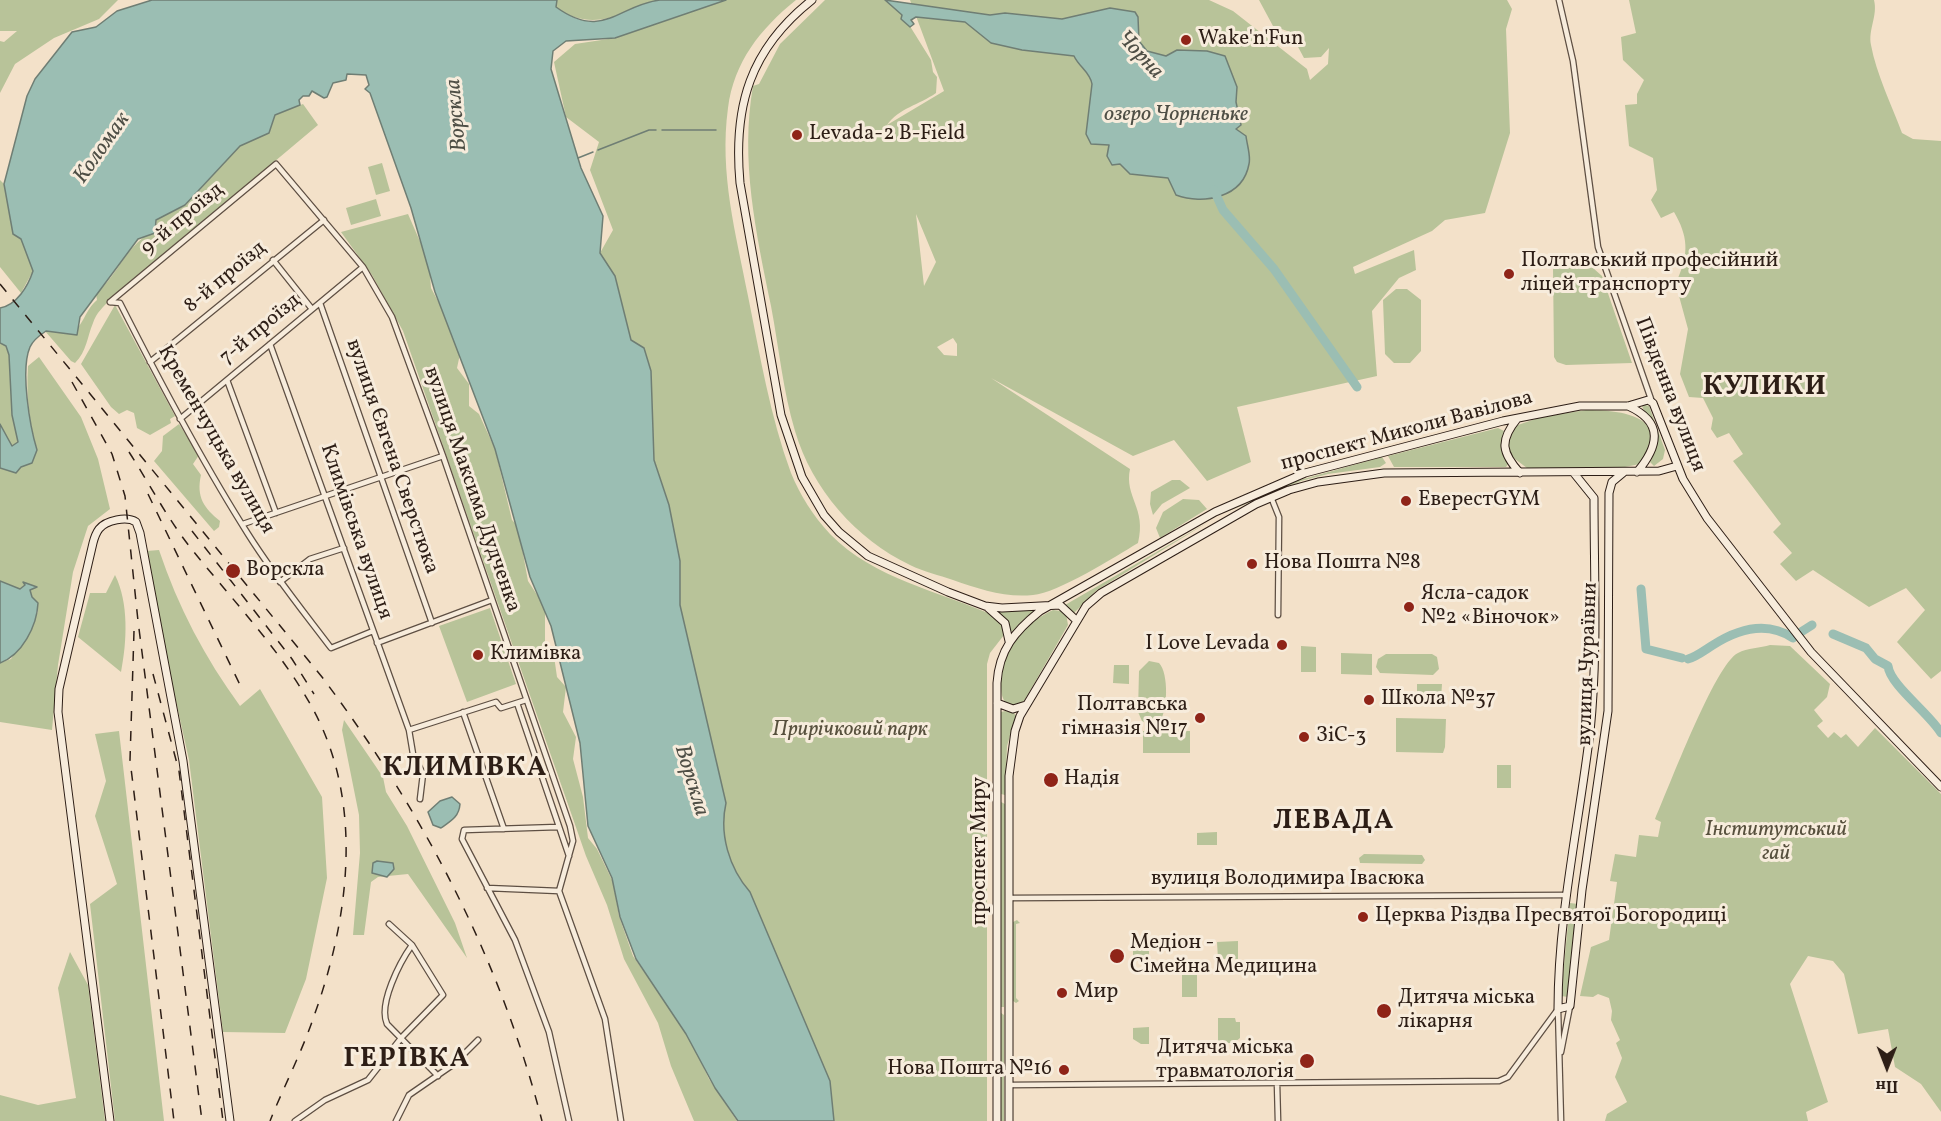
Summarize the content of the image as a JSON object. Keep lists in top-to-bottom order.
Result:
{
  "streets": {
    "main road": [
      "Південна вулиця",
      "проспект Миколи Вавілова",
      "вулиця Чураївни",
      "проспект Миру"
    ],
    "street": [
      "9-й проїзд",
      "8-й проїзд",
      "7-й проїзд",
      "Кременчуцька вулиця",
      "вулиця Євгена Сверстюка",
      "вулиця Максима Дудченка",
      "Климівська вулиця",
      "вулиця Володимира Івасюка"
    ]
  },
  "crossings": [
    ["9-й проїзд", "Кременчуцька вулиця"],
    ["9-й проїзд", "вулиця Максима Дудченка"],
    ["8-й проїзд", "Кременчуцька вулиця"],
    ["8-й проїзд", "вулиця Максима Дудченка"],
    ["7-й проїзд", "Кременчуцька вулиця"],
    ["7-й проїзд", "вулиця Євгена Сверстюка"],
    ["7-й проїзд", "вулиця Максима Дудченка"],
    ["7-й проїзд", "Климівська вулиця"],
    ["Південна вулиця", "проспект Миколи Вавілова"],
    ["проспект Миколи Вавілова", "вулиця Чураївни"],
    ["проспект Миколи Вавілова", "проспект Миру"],
    ["Кременчуцька вулиця", "Климівська вулиця"],
    ["вулиця Чураївни", "вулиця Володимира Івасюка"],
    ["проспект Миру", "вулиця Володимира Івасюка"]
  ],
  "districts": [
    "КУЛИКИ",
    "КЛИМІВКА",
    "ЛЕВАДА",
    "ГЕРІВКА"
  ],
  "water": [
    "Чорна",
    "Ворскла",
    "озеро Чорненьке",
    "Коломак"
  ],
  "parks": ["Прирічковий парк", "Інститутський гай"],
  "places": [
    "Wake'n'Fun",
    "Levada-2 B-Field",
    "Полтавський професійний ліцей транспорту",
    "ЕверестGYM",
    "Нова Пошта №8",
    "Ворскла",
    "Ясла-садок №2 «Віночок»",
    "I Love Levada",
    "Климівка",
    "Школа №37",
    "Полтавська гімназія №17",
    "ЗіС-3",
    "Надія",
    "Церква Різдва Пресвятої Богородиці",
    "Медіон - Сімейна Медицина",
    "Мир",
    "Дитяча міська лікарня",
    "Дитяча міська травматологія",
    "Нова Пошта №16"
  ],
  "north": "bottom"
}
